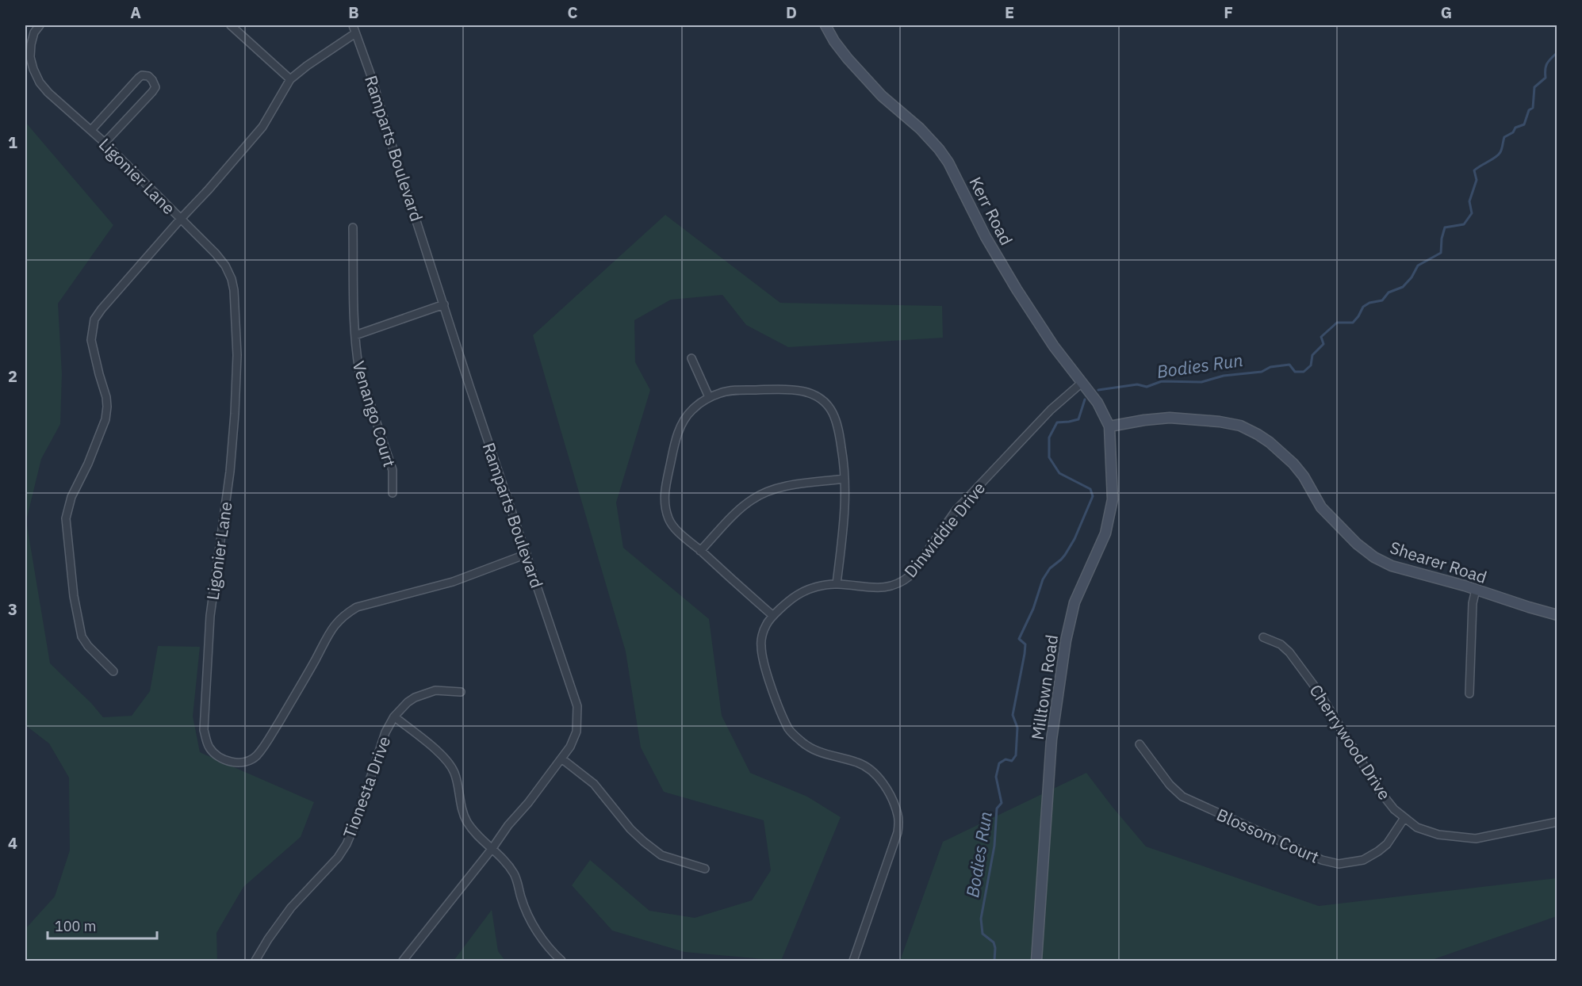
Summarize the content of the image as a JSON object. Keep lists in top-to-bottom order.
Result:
{
  "streets": {
    "street": [
      "Ramparts Boulevard",
      "Ligonier Lane",
      "Kerr Road",
      "Venango Court",
      "Dinwiddie Drive",
      "Shearer Road",
      "Milltown Road",
      "Cherrywood Drive",
      "Tionesta Drive",
      "Blossom Court"
    ]
  },
  "crossings": [
    ["Ramparts Boulevard", "Ligonier Lane"],
    ["Kerr Road", "Dinwiddie Drive"],
    ["Kerr Road", "Shearer Road"],
    ["Kerr Road", "Milltown Road"],
    ["Shearer Road", "Milltown Road"],
    ["Cherrywood Drive", "Blossom Court"]
  ],
  "water": ["Bodies Run"],
  "scale_bar": "100 m",
  "grid": {
    "columns": [
      "A",
      "B",
      "C",
      "D",
      "E",
      "F",
      "G"
    ],
    "rows": [
      "1",
      "2",
      "3",
      "4"
    ]
  }
}
